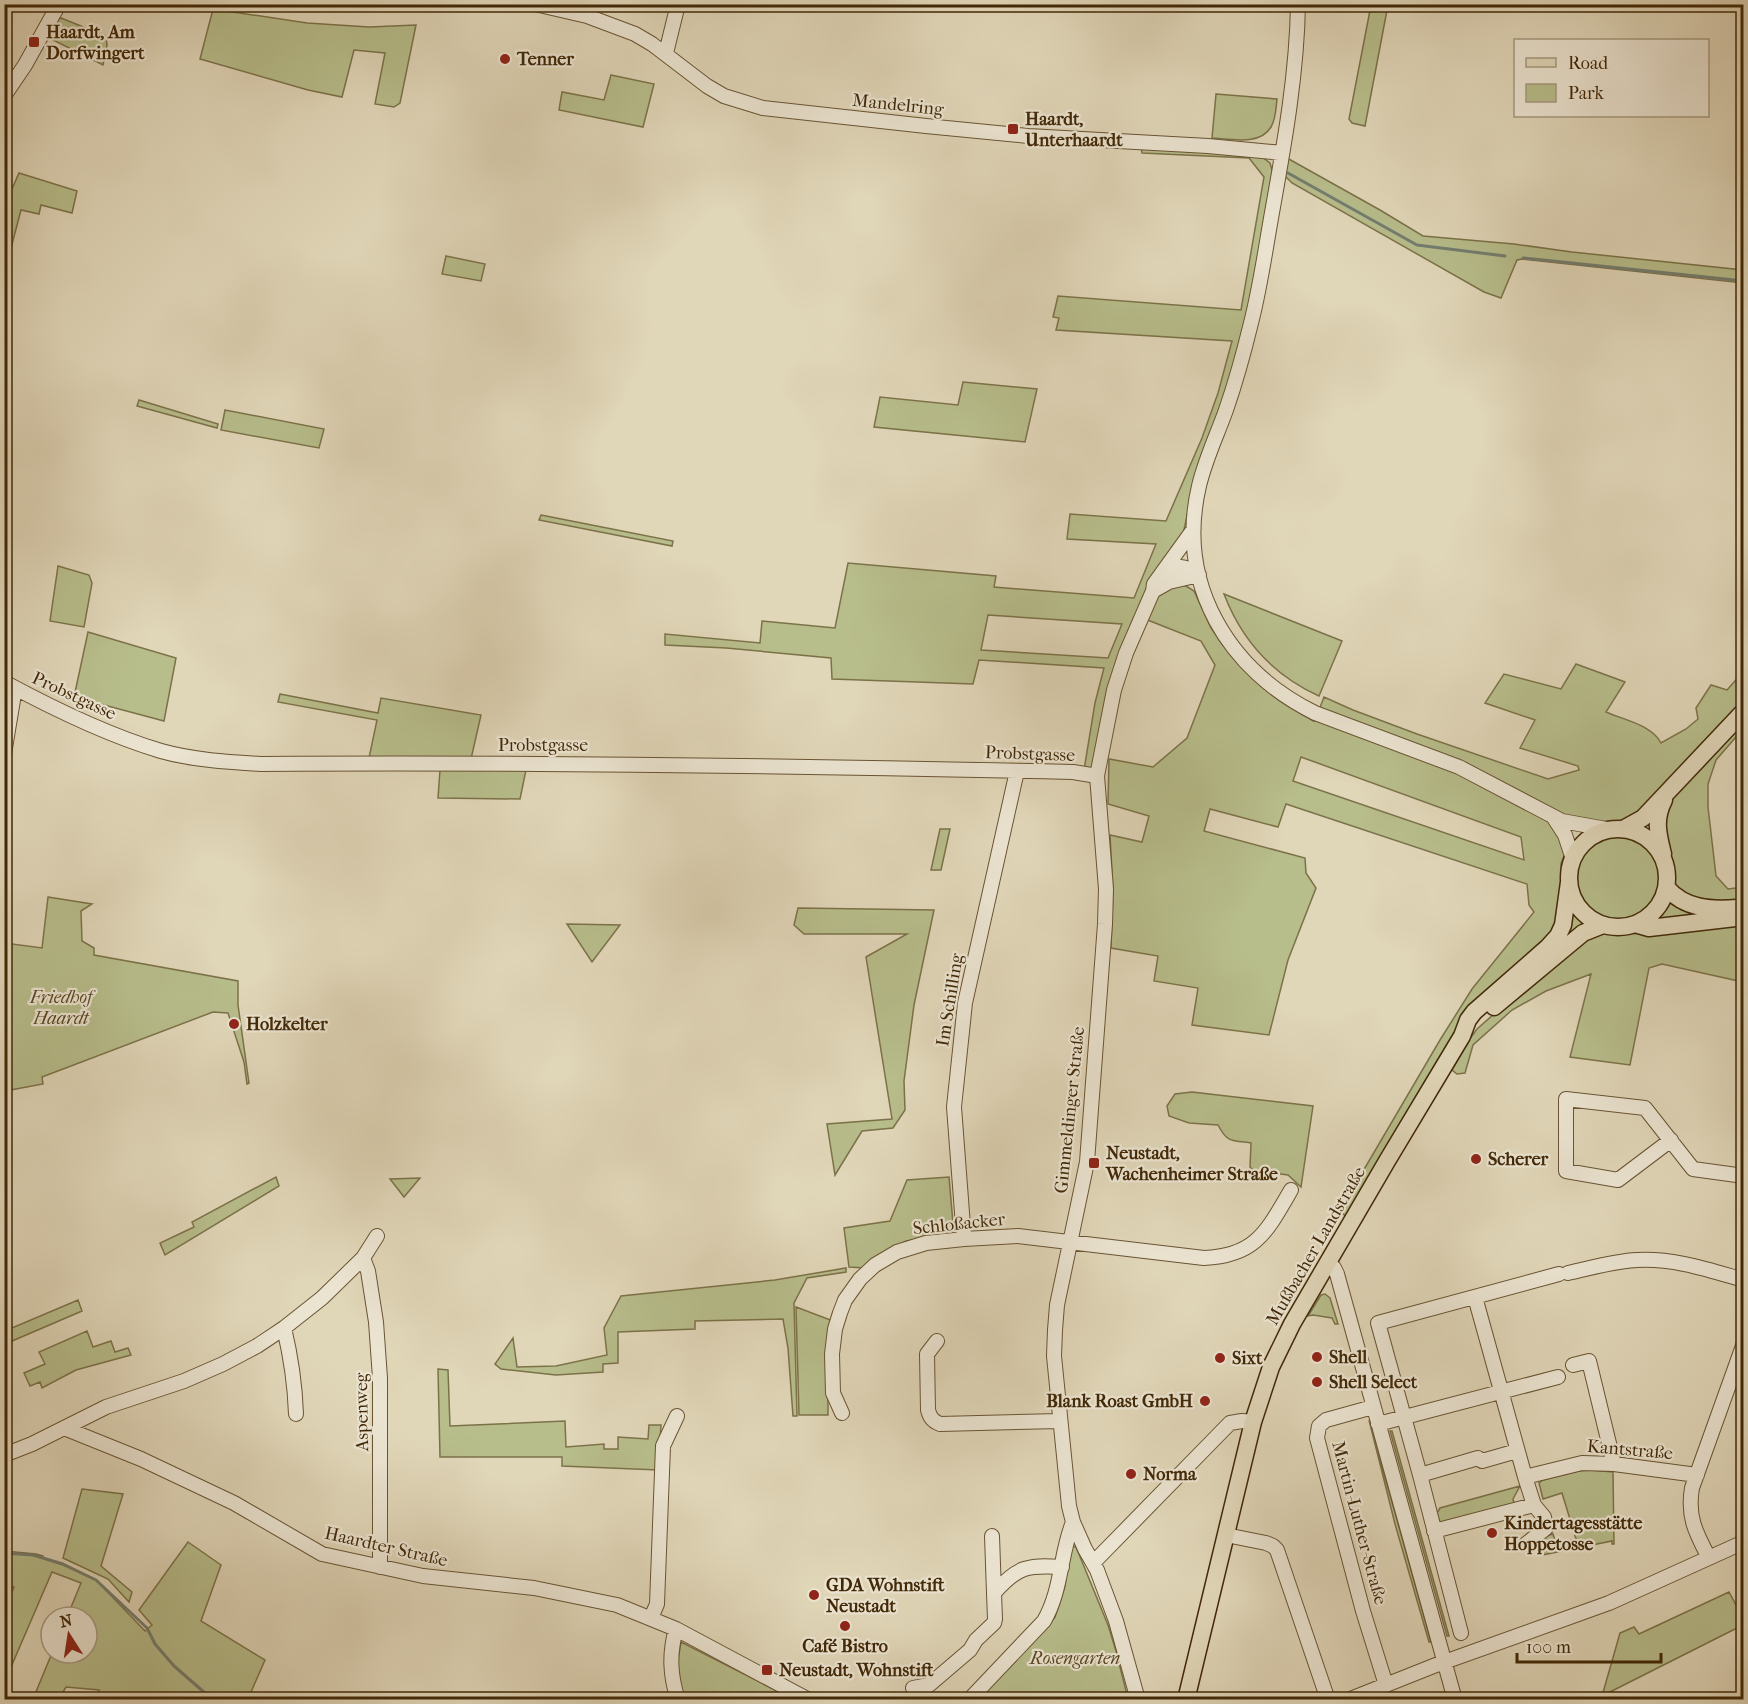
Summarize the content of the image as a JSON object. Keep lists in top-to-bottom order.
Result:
{
  "streets": {
    "main road": ["Mußbacher Landstraße"],
    "street": [
      "Mandelring",
      "Probstgasse",
      "Im Schilling",
      "Gimmeldinger Straße",
      "Schloßacker",
      "Aspenweg",
      "Kantstraße",
      "Martin-Luther-Straße",
      "Haardter Straße"
    ]
  },
  "crossings": [
    ["Probstgasse", "Im Schilling"],
    ["Probstgasse", "Gimmeldinger Straße"],
    ["Im Schilling", "Schloßacker"],
    ["Gimmeldinger Straße", "Schloßacker"],
    ["Aspenweg", "Haardter Straße"]
  ],
  "parks": ["Friedhof Haardt", "Rosengarten"],
  "places": {
    "transit": [
      "Haardt, Am Dorfwingert",
      "Haardt, Unterhaardt",
      "Neustadt, Wachenheimer Straße",
      "Neustadt, Wohnstift"
    ],
    "other": [
      "Tenner",
      "Holzkelter",
      "Scherer",
      "Shell",
      "Sixt",
      "Shell Select",
      "Blank Roast GmbH",
      "Norma",
      "Kindertagesstätte Hoppetosse",
      "GDA Wohnstift Neustadt",
      "Café Bistro"
    ]
  },
  "legend": ["Road", "Park"],
  "scale_bar": "100 m",
  "north": "top"
}
